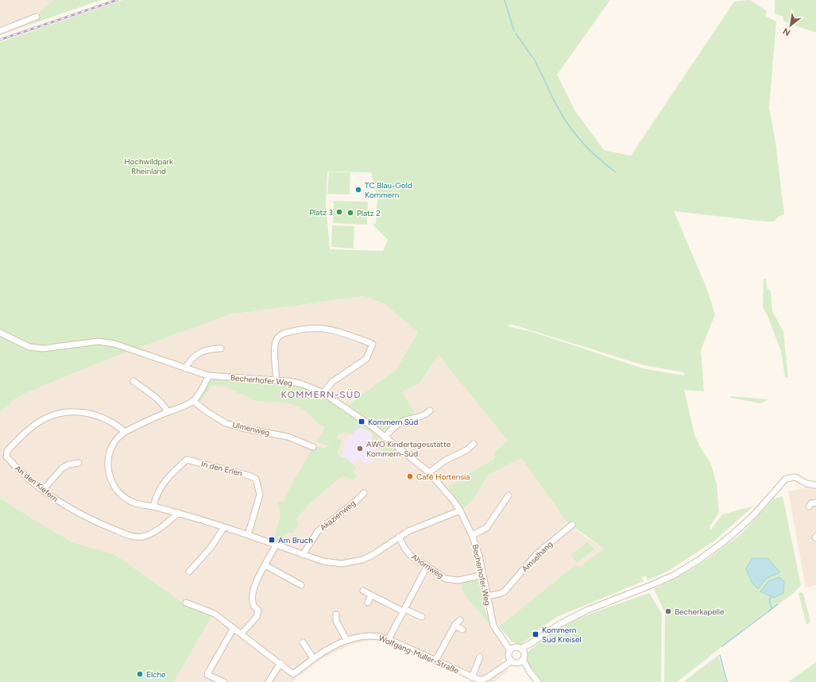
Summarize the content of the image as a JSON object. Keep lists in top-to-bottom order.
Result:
{
  "streets": {
    "street": [
      "Becherhofer Weg",
      "Ulmenweg",
      "In den Erlen",
      "An den Kiefern",
      "Akazienweg",
      "Amselhang",
      "Ahornweg",
      "Wolfgang-Müller-Straße"
    ]
  },
  "crossings": [
    ["Becherhofer Weg", "Amselhang"],
    ["Becherhofer Weg", "Ahornweg"]
  ],
  "districts": ["KOMMERN-SÜD"],
  "parks": ["Hochwildpark Rheinland"],
  "places": {
    "other": [
      "TC Blau-Gold Kommern",
      "Platz 3",
      "Platz 2",
      "AWO Kindertagesstätte Kommern-Süd",
      "Café Hortensia",
      "Becherkapelle",
      "Elche"
    ],
    "transit": ["Kommern Süd", "Am Bruch", "Kommern Süd Kreisel"]
  },
  "north": "bottom left"
}
